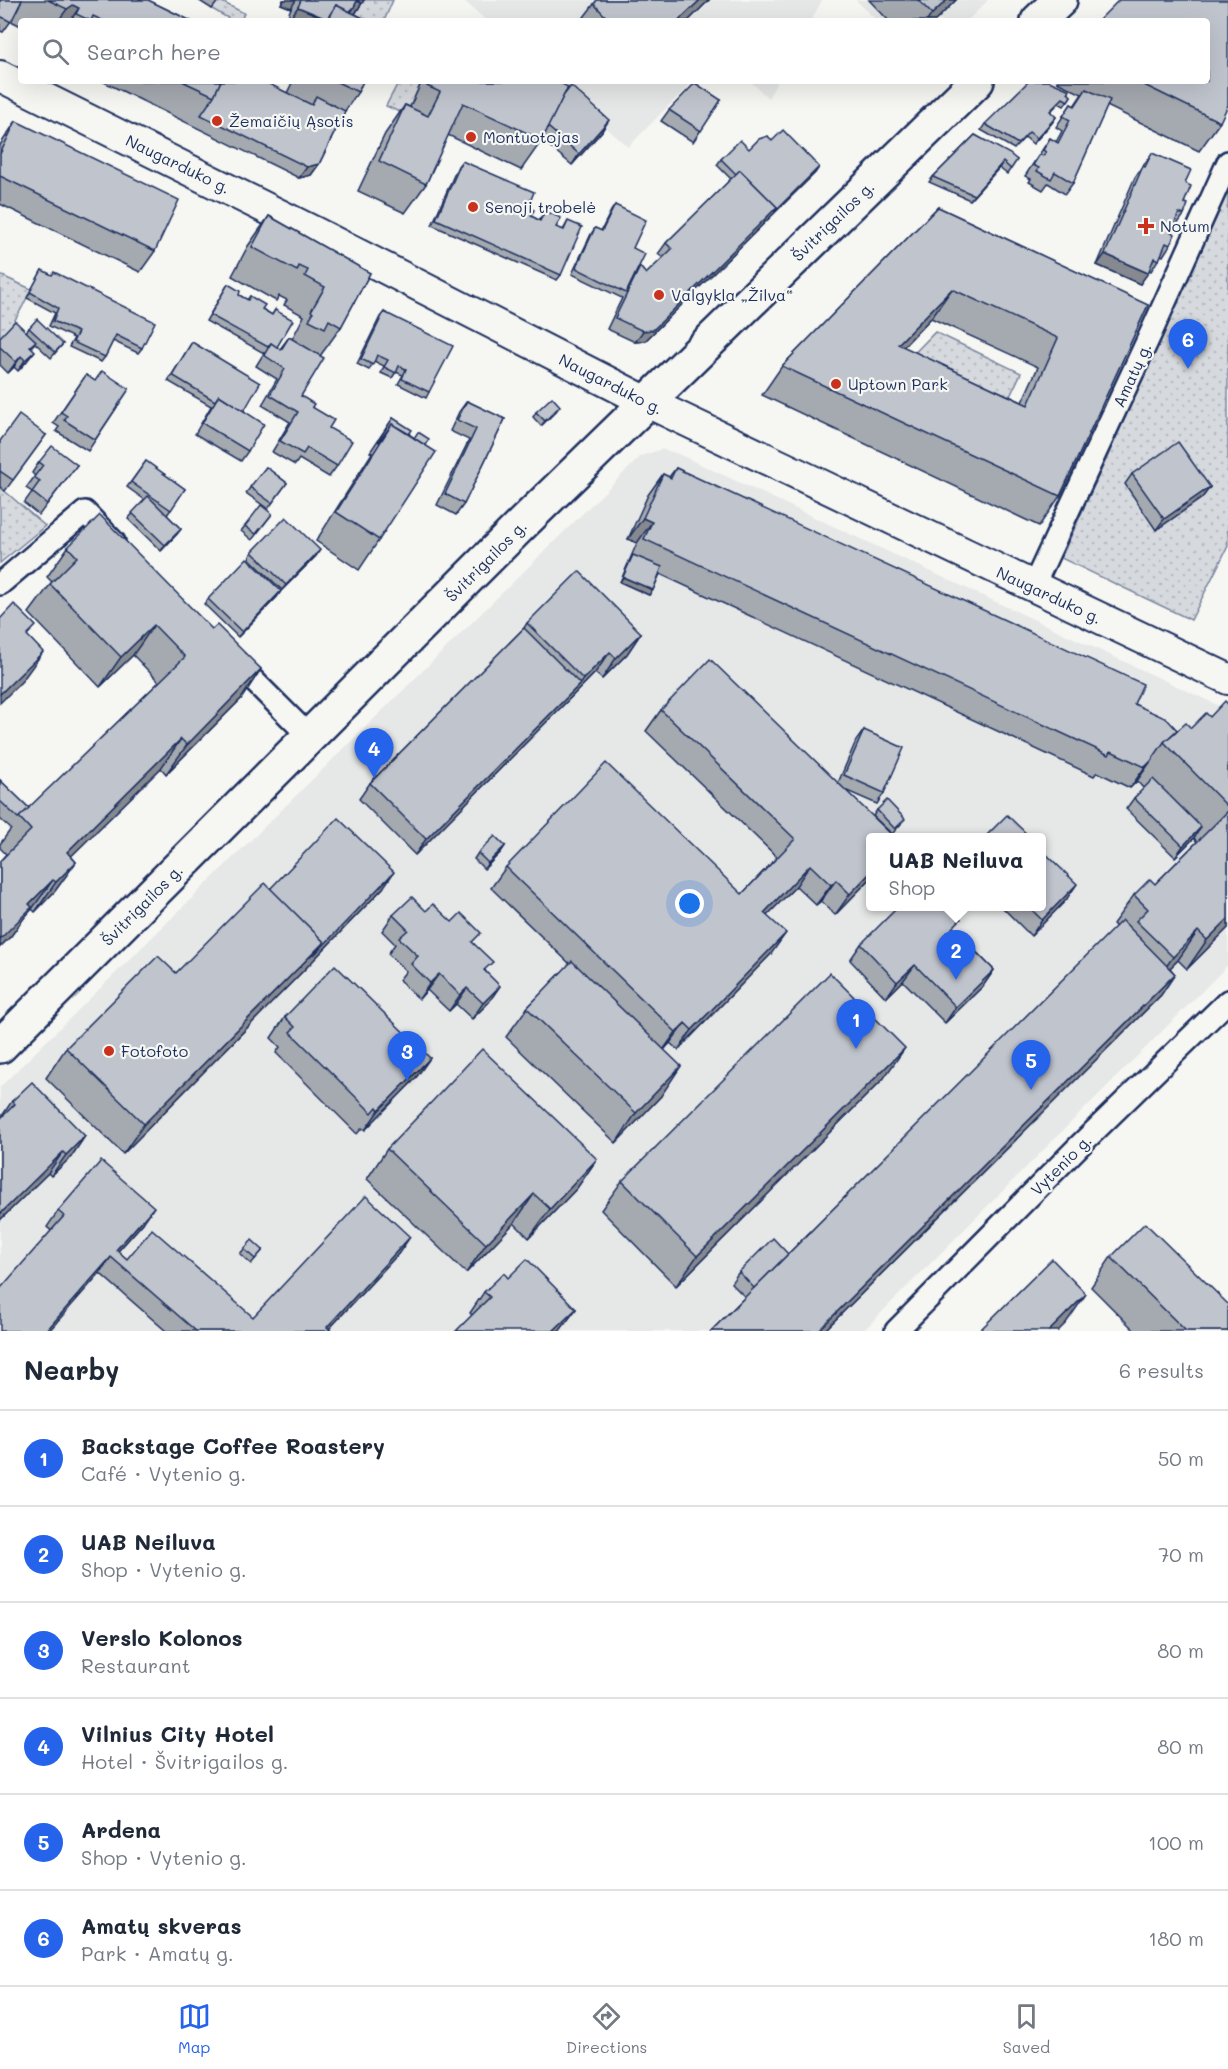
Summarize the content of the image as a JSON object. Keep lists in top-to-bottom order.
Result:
{
  "streets": {
    "main road": ["Naugarduko g.", "Švitrigailos g."],
    "street": ["Amatų g.", "Vytenio g."]
  },
  "crossings": [
    ["Naugarduko g.", "Švitrigailos g."],
    ["Naugarduko g.", "Amatų g."]
  ],
  "places": {
    "other": [
      "Žemaičių Ąsotis",
      "Montuotojas",
      "Senoji trobelė",
      "Valgykla „Žilva“",
      "Uptown Park",
      "Fotofoto"
    ],
    "health": ["Notum"]
  },
  "page": {
    "search": "Search here",
    "pins": [
      "6",
      "4",
      "2",
      "1",
      "3",
      "5"
    ],
    "popup": ["UAB Neiluva", "Shop"],
    "heading": ["Nearby", "6 results"],
    "list": [
      {
        "mark": "1",
        "name": "Backstage Coffee Roastery",
        "note": "Café · Vytenio g.",
        "value": "50 m"
      },
      {
        "mark": "2",
        "name": "UAB Neiluva",
        "note": "Shop · Vytenio g.",
        "value": "70 m"
      },
      {
        "mark": "3",
        "name": "Verslo Kolonos",
        "note": "Restaurant",
        "value": "80 m"
      },
      {
        "mark": "4",
        "name": "Vilnius City Hotel",
        "note": "Hotel · Švitrigailos g.",
        "value": "80 m"
      },
      {
        "mark": "5",
        "name": "Ardena",
        "note": "Shop · Vytenio g.",
        "value": "100 m"
      },
      {
        "mark": "6",
        "name": "Amatų skveras",
        "note": "Park · Amatų g.",
        "value": "180 m"
      }
    ],
    "nav": ["Map", "Directions", "Saved"]
  }
}
